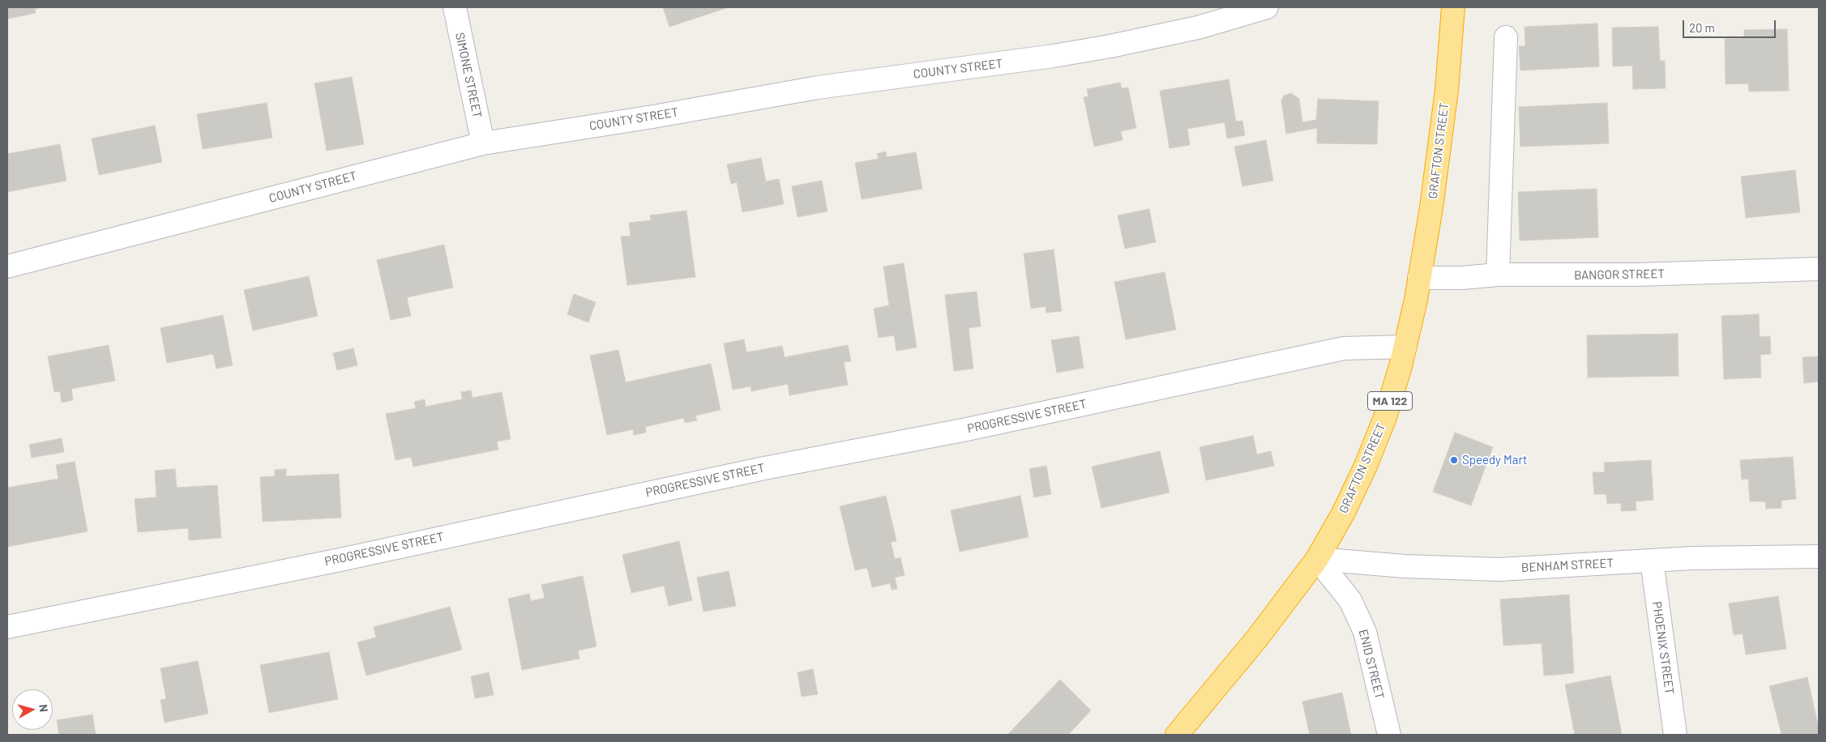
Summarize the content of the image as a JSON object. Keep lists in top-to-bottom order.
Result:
{
  "streets": {
    "highway": ["GRAFTON STREET", "MA 122"],
    "street": [
      "COUNTY STREET",
      "SIMONE STREET",
      "BANGOR STREET",
      "PROGRESSIVE STREET",
      "BENHAM STREET",
      "PHOENIX STREET",
      "ENID STREET"
    ]
  },
  "crossings": [
    ["COUNTY STREET", "SIMONE STREET"],
    ["GRAFTON STREET", "BANGOR STREET"],
    ["GRAFTON STREET", "PROGRESSIVE STREET"],
    ["GRAFTON STREET", "BENHAM STREET"],
    ["GRAFTON STREET", "ENID STREET"],
    ["BENHAM STREET", "PHOENIX STREET"],
    ["BENHAM STREET", "ENID STREET"]
  ],
  "places": ["Speedy Mart"],
  "scale_bar": "20 m",
  "north": "right"
}
